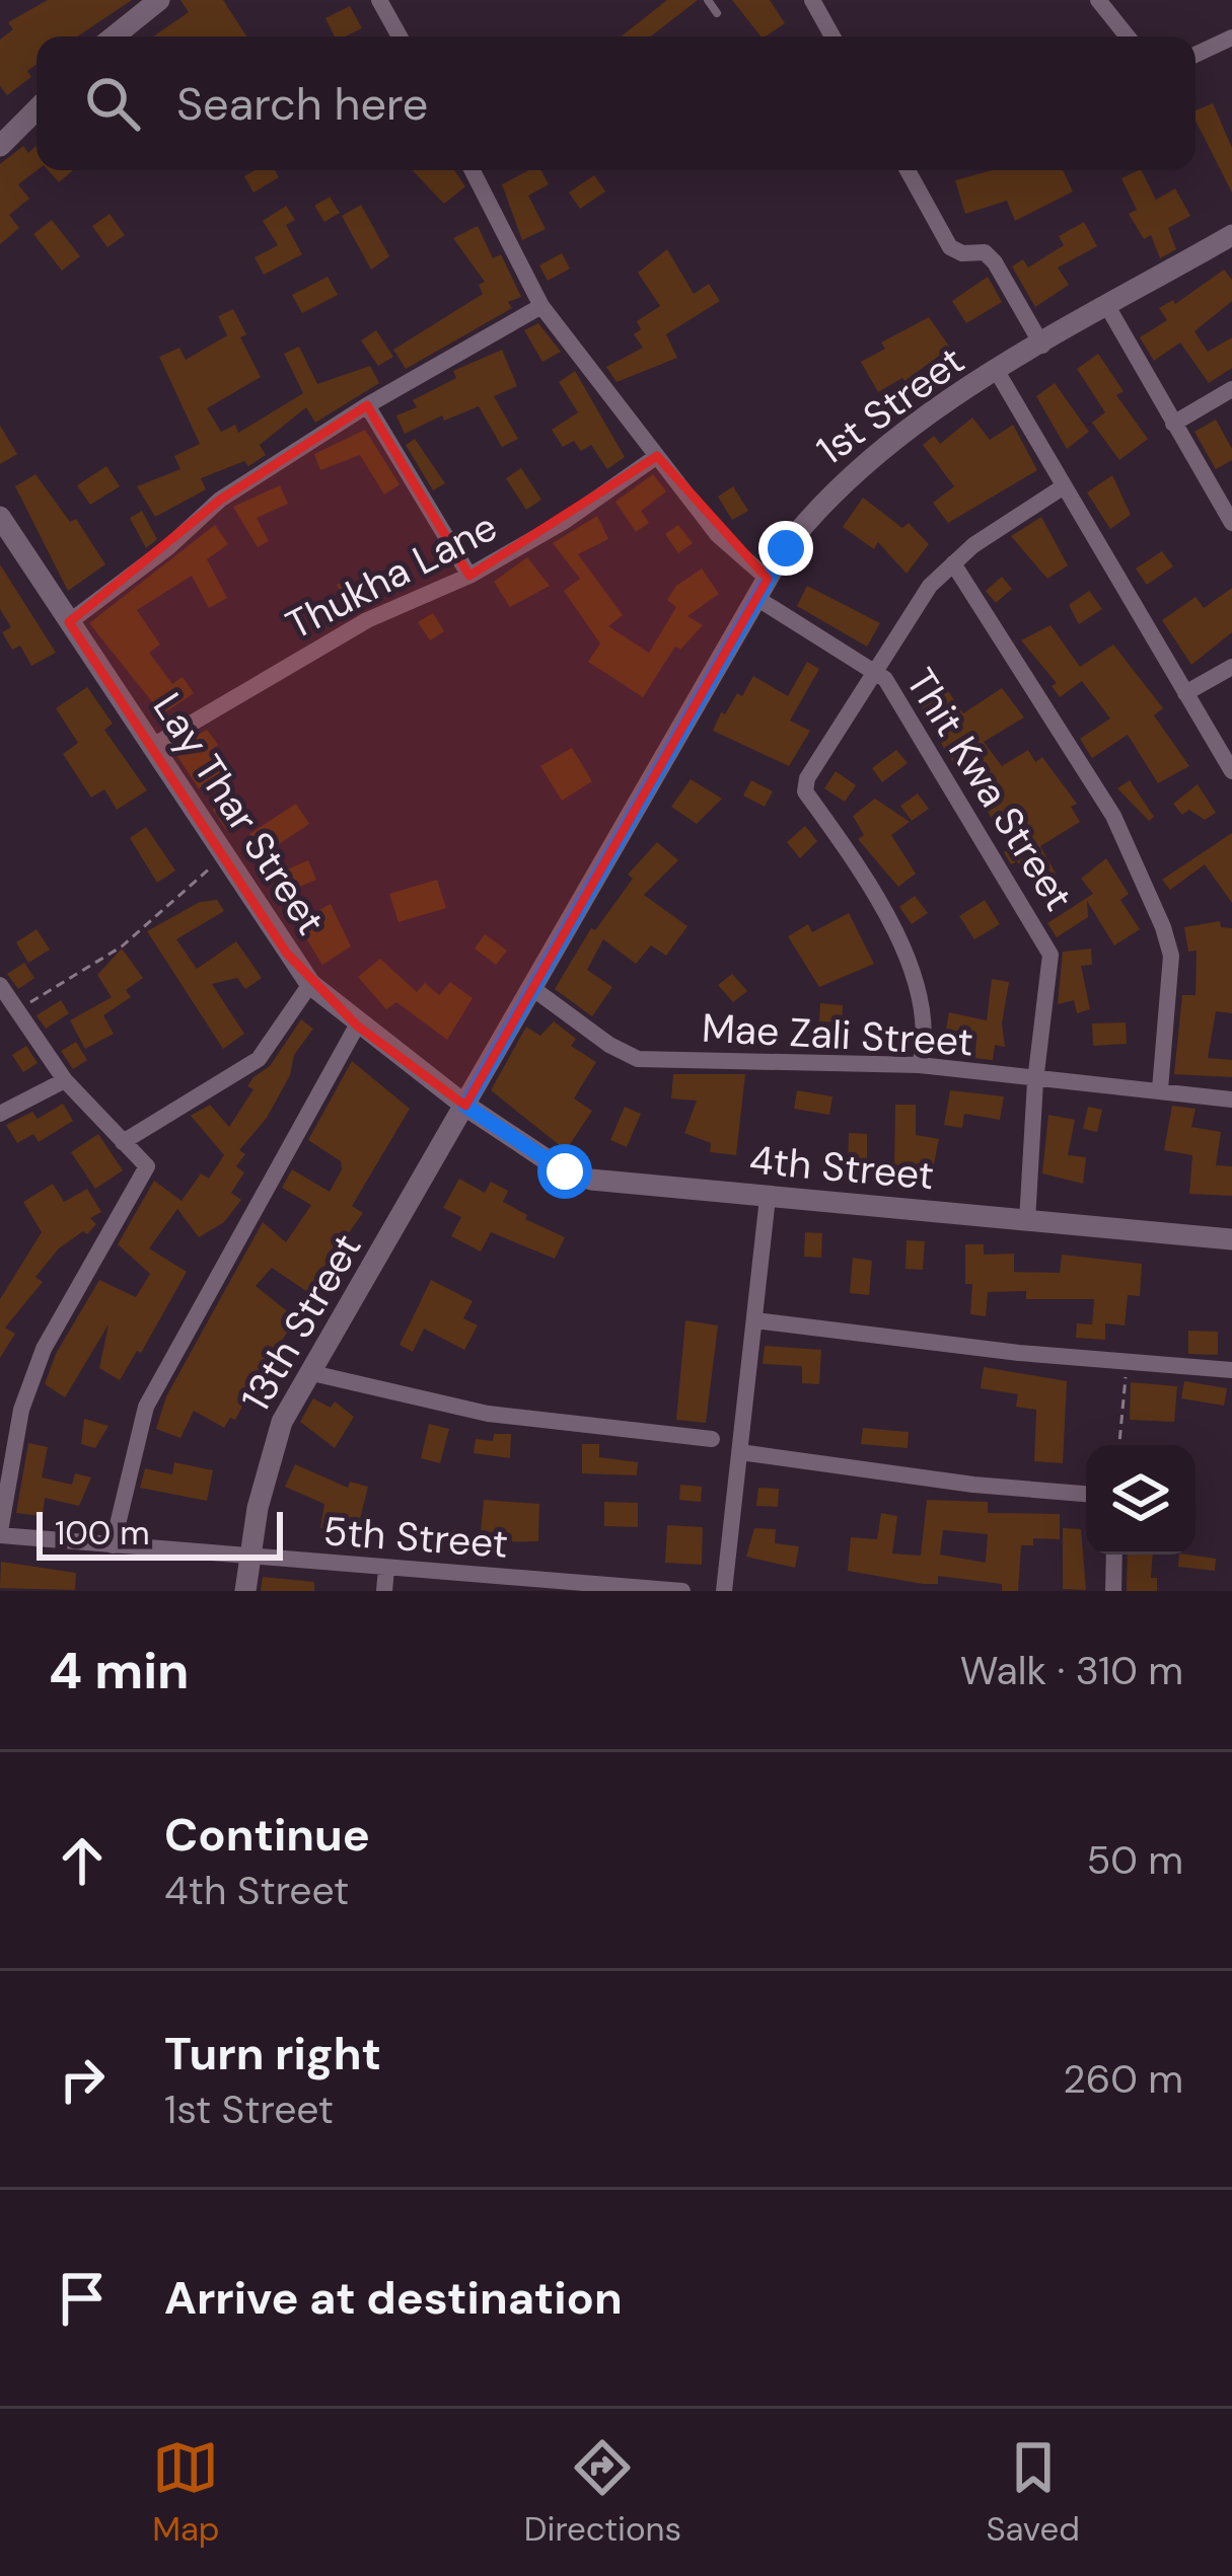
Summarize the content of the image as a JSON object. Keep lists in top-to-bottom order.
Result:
{
  "streets": {
    "street": [
      "1st Street",
      "Thukha Lane",
      "Thit Kwa Street",
      "Lay Thar Street",
      "Mae Zali Street",
      "4th Street",
      "13th Street",
      "5th Street"
    ]
  },
  "crossings": [
    ["1st Street", "Thit Kwa Street"],
    ["1st Street", "Lay Thar Street"],
    ["1st Street", "Mae Zali Street"],
    ["1st Street", "4th Street"],
    ["1st Street", "13th Street"],
    ["Thukha Lane", "Thit Kwa Street"],
    ["Thukha Lane", "Lay Thar Street"],
    ["Thit Kwa Street", "Mae Zali Street"],
    ["Thit Kwa Street", "4th Street"],
    ["Lay Thar Street", "4th Street"],
    ["Lay Thar Street", "13th Street"],
    ["4th Street", "13th Street"],
    ["13th Street", "5th Street"]
  ],
  "scale_bar": "100 m",
  "page": {
    "search": "Search here",
    "scale": "100 m",
    "heading": ["4 min", "Walk · 310 m"],
    "list": [
      ["Continue", "4th Street", "50 m"],
      ["Turn right", "1st Street", "260 m"],
      "Arrive at destination"
    ],
    "nav": ["Map", "Directions", "Saved"]
  }
}
